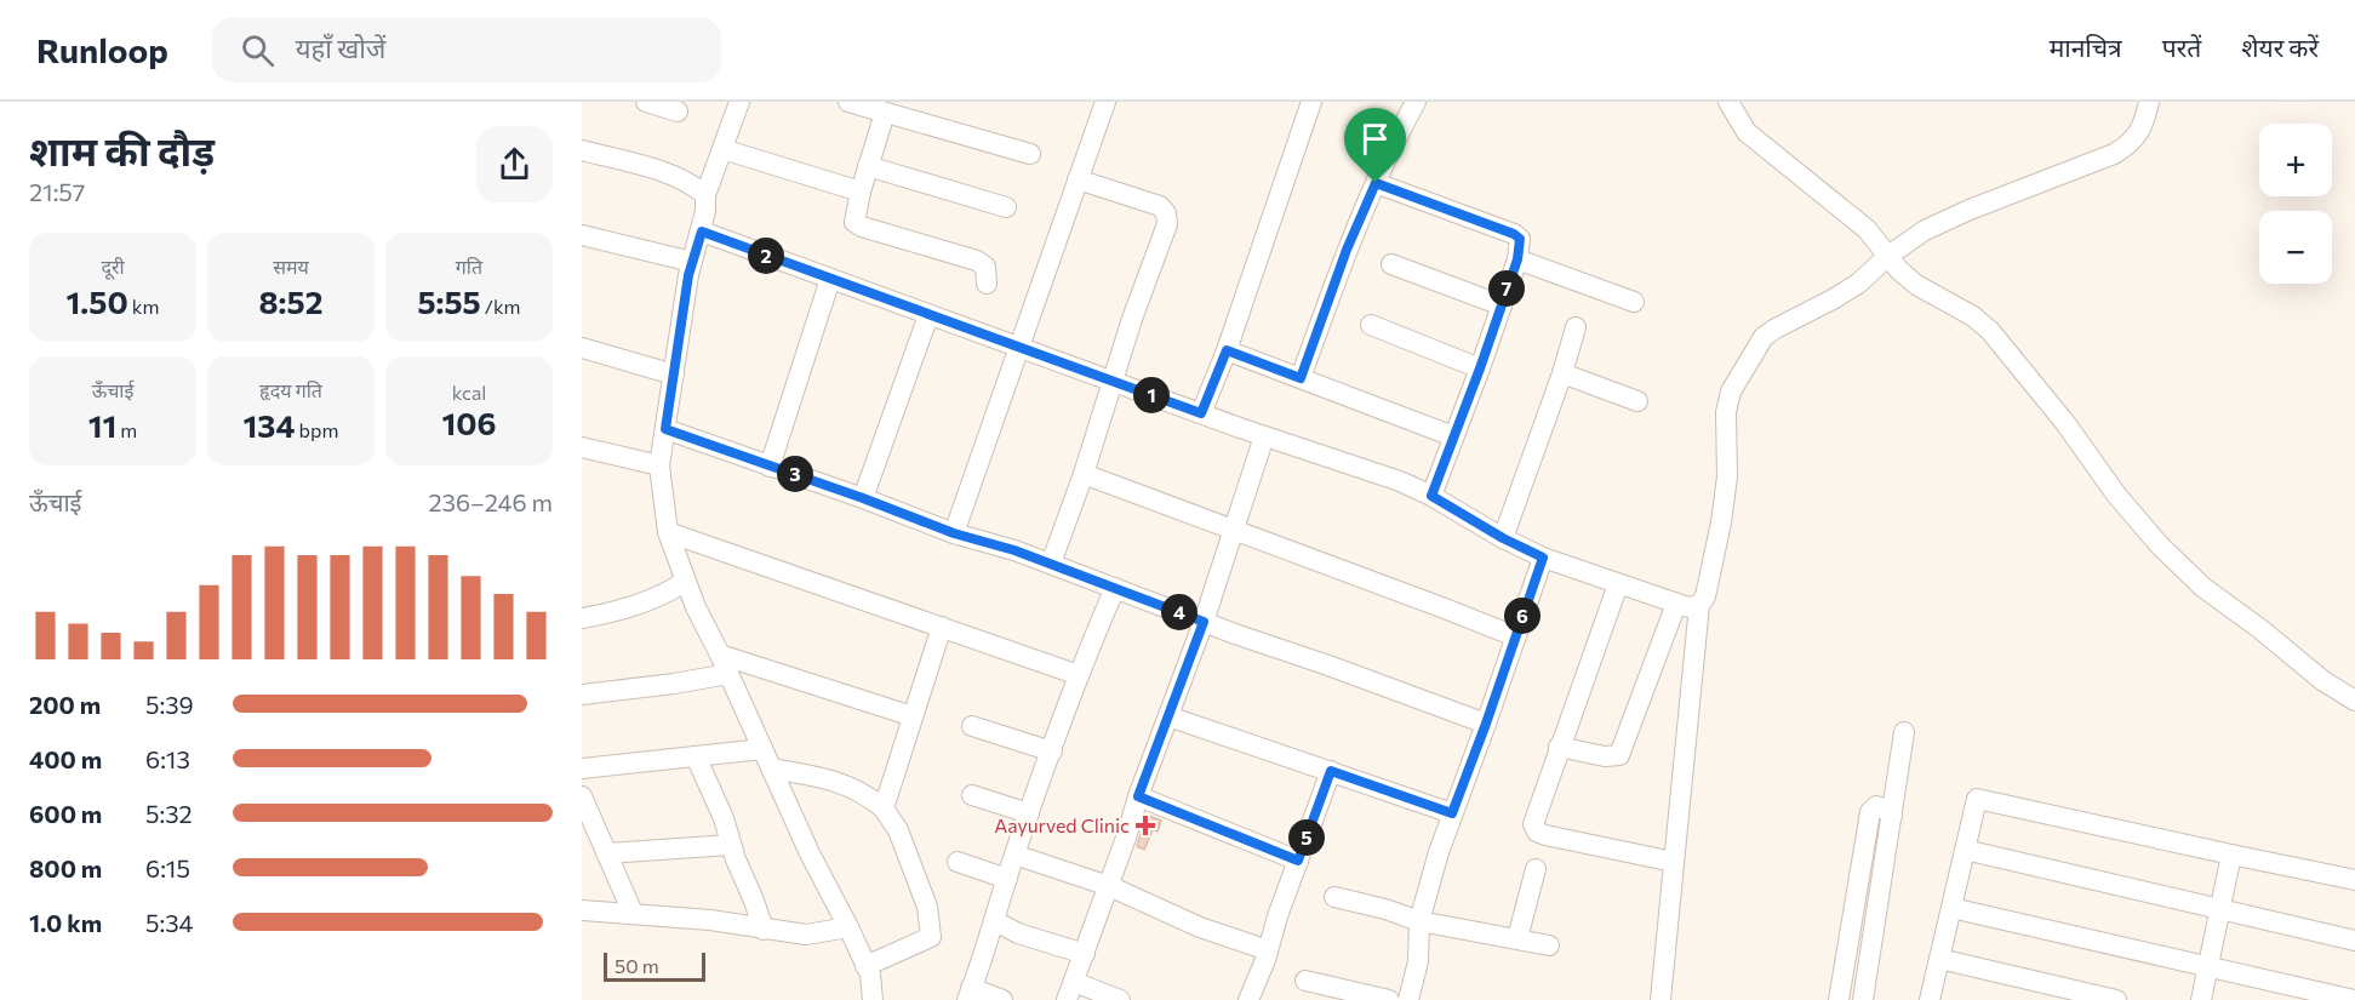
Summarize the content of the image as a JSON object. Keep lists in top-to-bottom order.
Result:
{
  "places": {
    "health": ["Aayurved Clinic"]
  },
  "scale_bar": "50 m",
  "page": {
    "header": "Runloop",
    "search": "यहाँ खोजें",
    "nav": ["मानचित्र", "परतें", "शेयर करें"],
    "heading": ["शाम की दौड़", "21:57"],
    "map_buttons": ["+", "−"],
    "stats": [
      ["दूरी", "1.50 km"],
      ["समय", "8:52"],
      ["गति", "5:55 /km"],
      ["ऊँचाई", "11 m"],
      ["हृदय गति", "134 bpm"],
      ["kcal", "106"]
    ],
    "pins": [
      "2",
      "7",
      "1",
      "3",
      "4",
      "6",
      "5"
    ],
    "chart": ["ऊँचाई", "236–246 m"],
    "list": [
      {
        "name": "200 m",
        "note": "5:39"
      },
      {
        "name": "400 m",
        "note": "6:13"
      },
      {
        "name": "600 m",
        "note": "5:32"
      },
      {
        "name": "800 m",
        "note": "6:15"
      },
      {
        "name": "1.0 km",
        "note": "5:34"
      }
    ],
    "scale": "50 m"
  }
}
